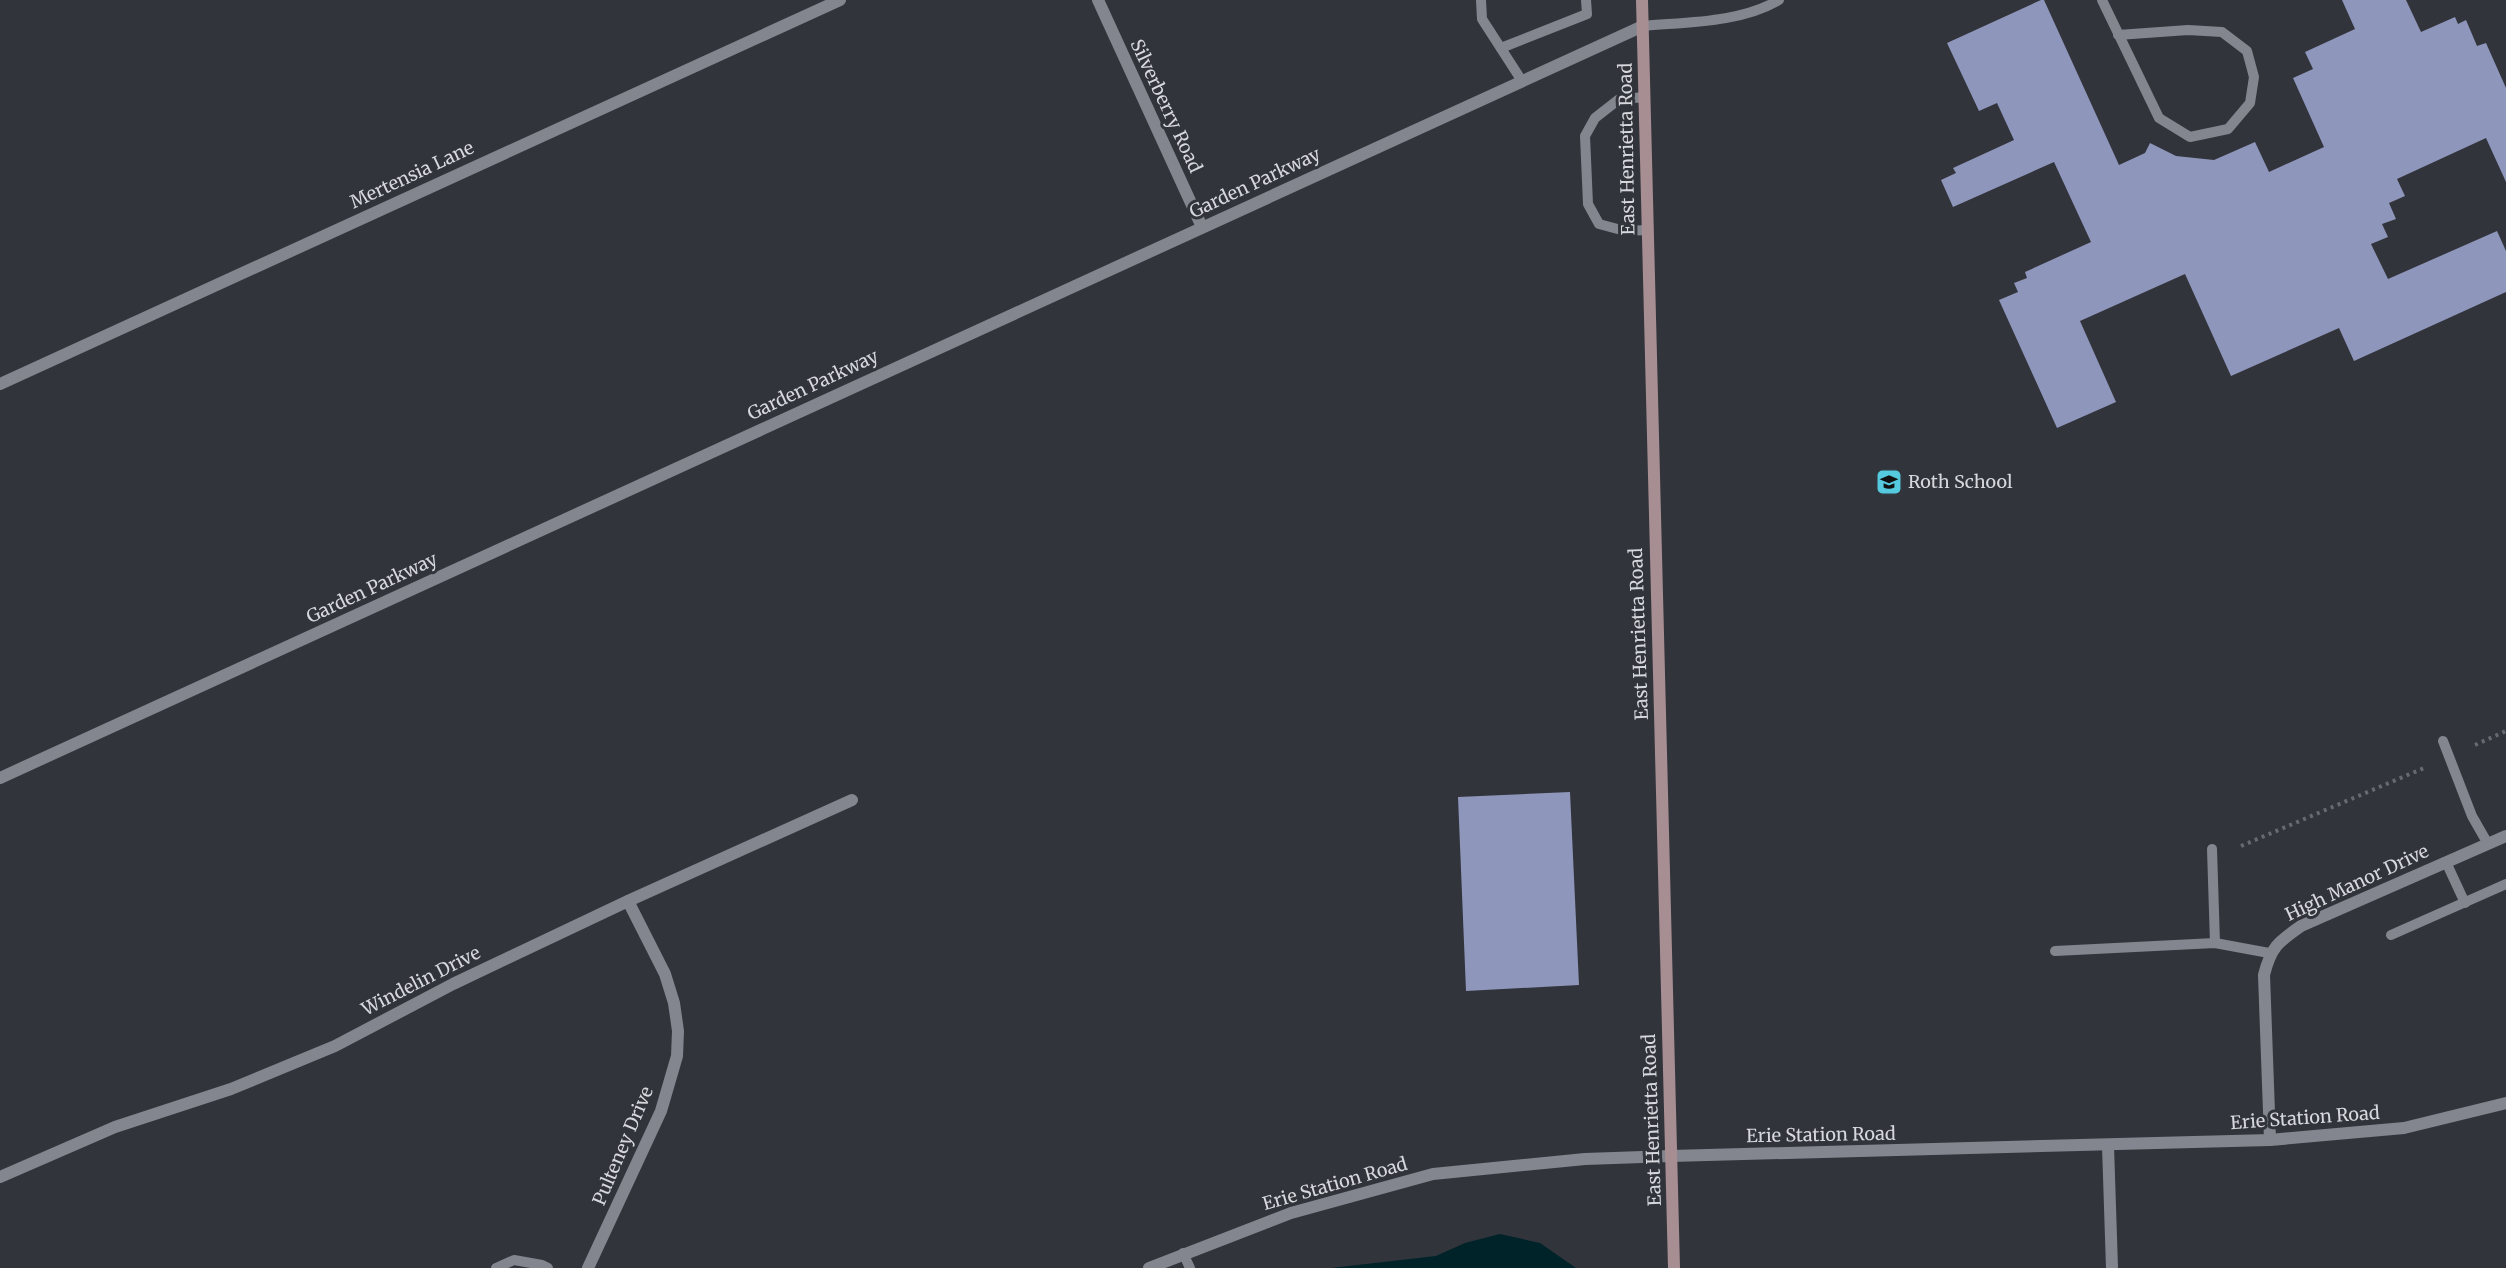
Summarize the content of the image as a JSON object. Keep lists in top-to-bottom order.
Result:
{
  "streets": {
    "main road": ["East Henrietta Road"],
    "street": [
      "Silverberry Road",
      "Mertensia Lane",
      "Garden Parkway",
      "High Manor Drive",
      "Windelin Drive",
      "Erie Station Road",
      "Pulteney Drive"
    ]
  },
  "crossings": [
    ["Silverberry Road", "Garden Parkway"],
    ["East Henrietta Road", "Garden Parkway"],
    ["East Henrietta Road", "Erie Station Road"],
    ["Windelin Drive", "Pulteney Drive"]
  ],
  "places": {
    "school or university": ["Roth School"]
  }
}
